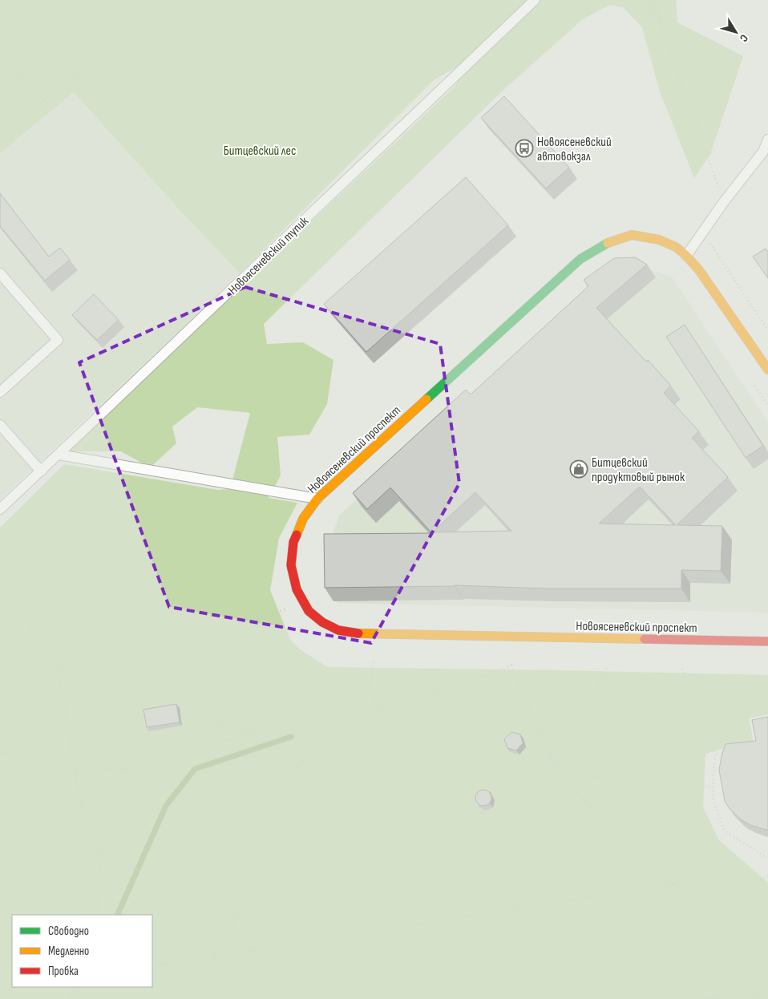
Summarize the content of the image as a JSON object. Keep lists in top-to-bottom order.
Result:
{
  "streets": {
    "street": ["Новоясеневский проспект"],
    "lane": ["Новоясеневский тупик"]
  },
  "parks": ["Битцевский лес"],
  "places": {
    "bus stop": ["Новоясеневский автовокзал"],
    "shop": ["Битцевский продуктовый рынок"]
  },
  "legend": ["Свободно", "Медленно", "Пробка"],
  "north": "bottom right"
}
